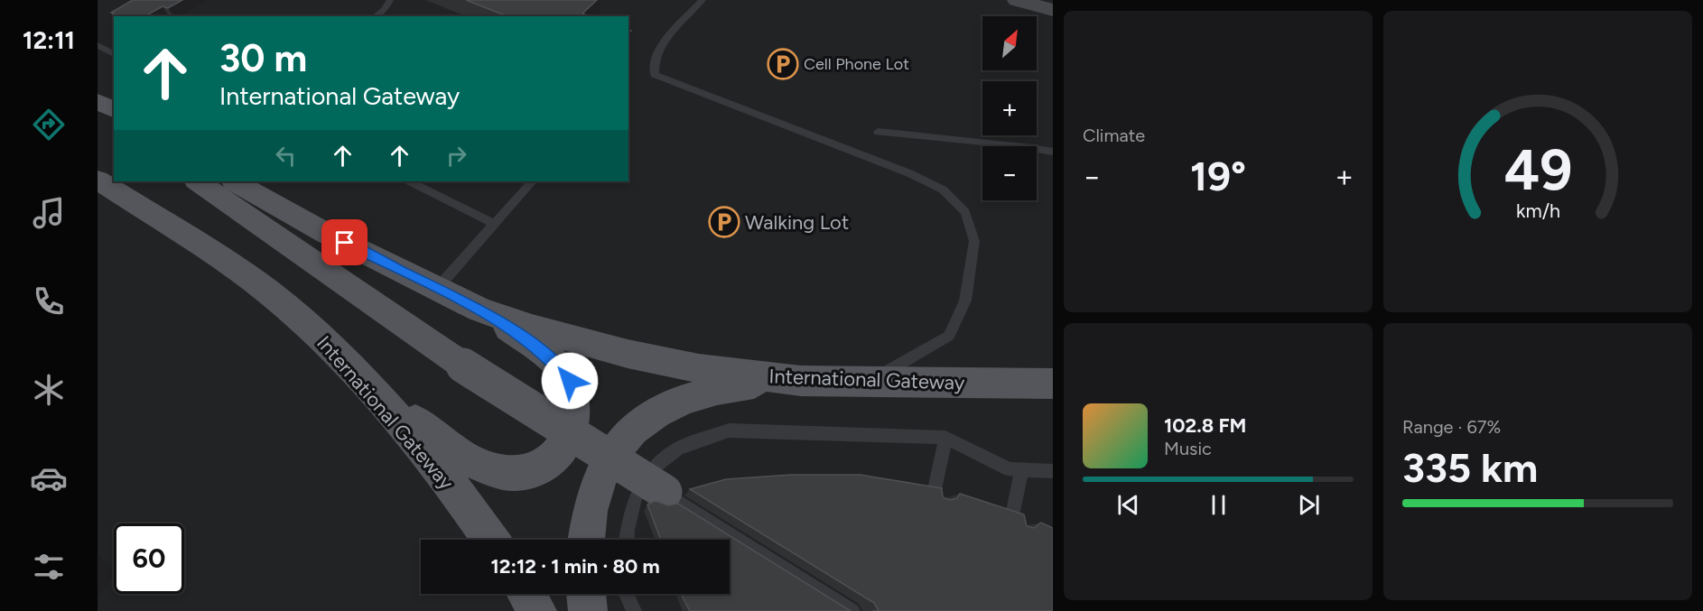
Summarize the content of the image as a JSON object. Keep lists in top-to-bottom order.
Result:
{
  "streets": {
    "main road": ["International Gateway"]
  },
  "places": {
    "parking": ["Cell Phone Lot", "Walking Lot"]
  },
  "north": "top right",
  "page": {
    "tabs": "12:11",
    "tile": [
      "Climate",
      ["Range · 67%", "335 km"]
    ],
    "map_buttons": ["+", "−"],
    "turn": ["30 m", "International Gateway"],
    "heat": ["−", "19°", "+"],
    "song": ["102.8 FM", "Music"],
    "limit": "60",
    "trip": "12:12 · 1 min · 80 m",
    "gauge": ["49", "km/h"]
  }
}
